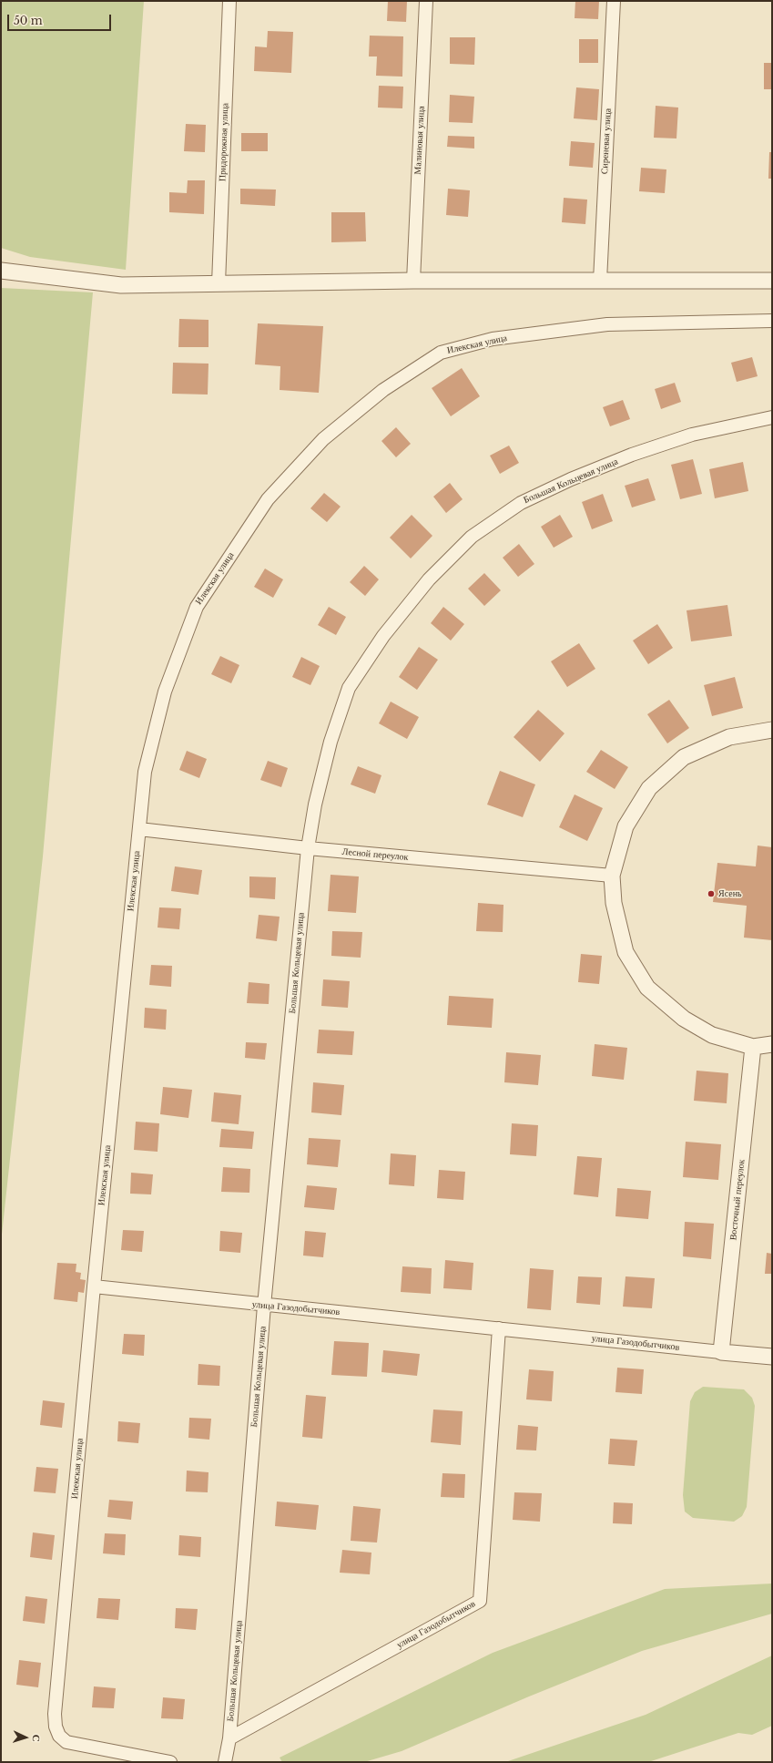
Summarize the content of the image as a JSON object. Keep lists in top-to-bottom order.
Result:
{
  "streets": {
    "street": [
      "Малиновая улица",
      "Сиреневая улица",
      "Придорожная улица",
      "Илекская улица",
      "Большая Кольцевая улица",
      "Лесной переулок",
      "Восточный переулок",
      "улица Газодобытчиков"
    ]
  },
  "crossings": [
    ["Илекская улица", "Лесной переулок"],
    ["Илекская улица", "улица Газодобытчиков"],
    ["Большая Кольцевая улица", "Лесной переулок"],
    ["Большая Кольцевая улица", "улица Газодобытчиков"],
    ["Восточный переулок", "улица Газодобытчиков"]
  ],
  "places": ["Ясень"],
  "scale_bar": "50 m",
  "north": "right"
}
